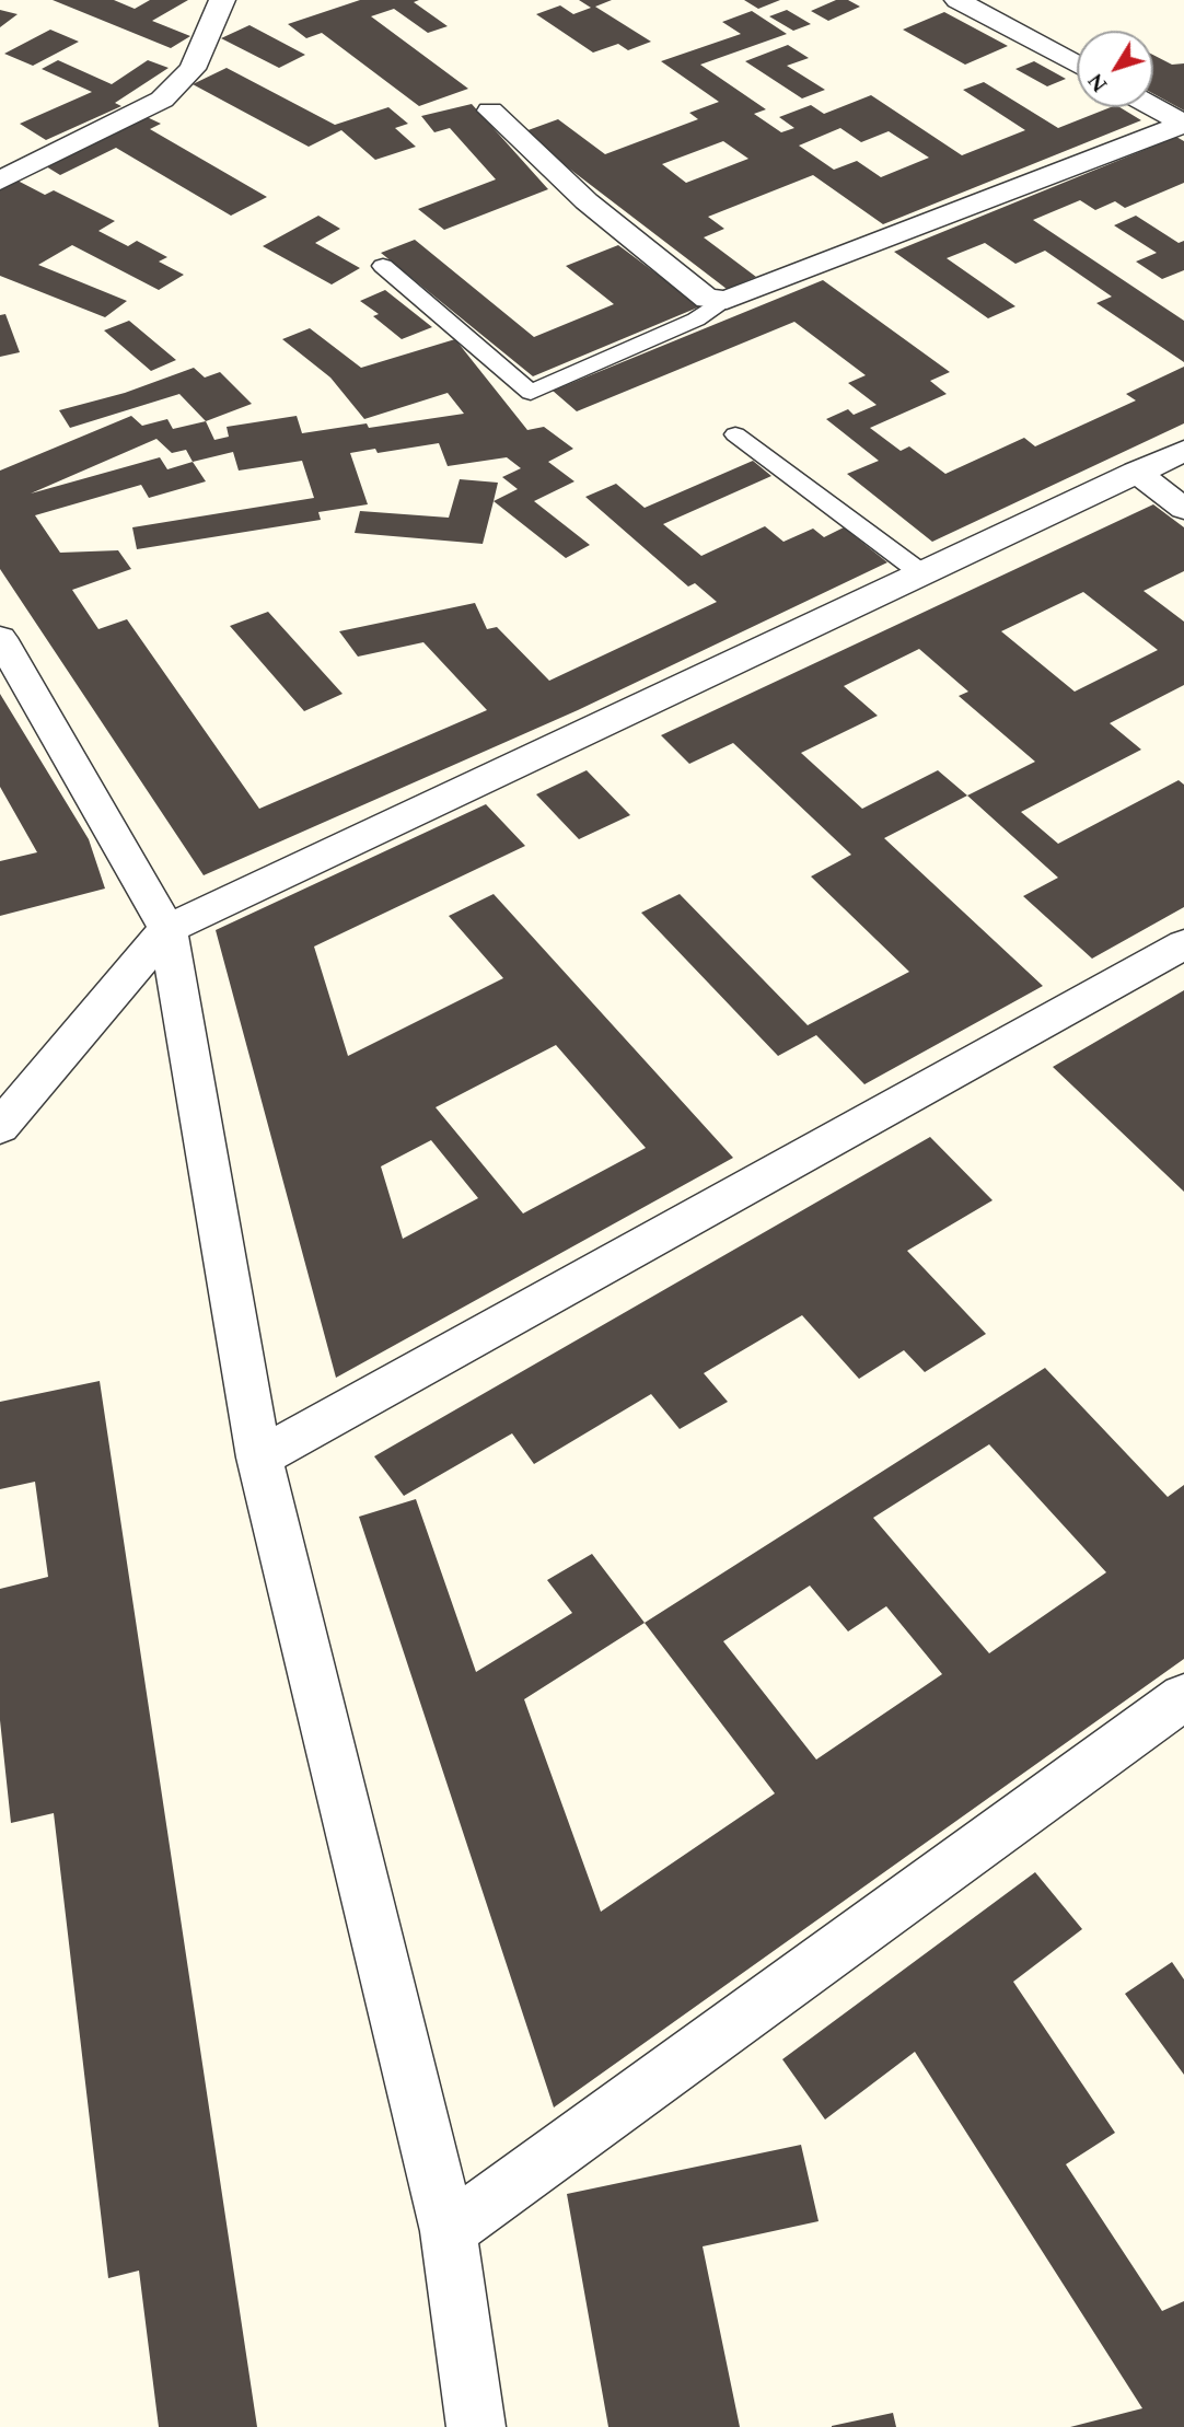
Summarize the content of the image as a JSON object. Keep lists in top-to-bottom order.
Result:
{
  "north": "bottom left"
}
